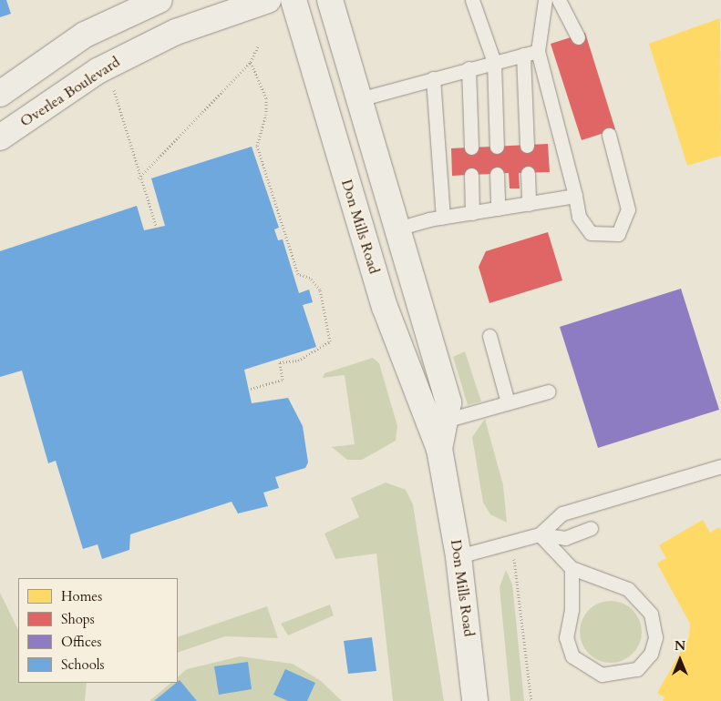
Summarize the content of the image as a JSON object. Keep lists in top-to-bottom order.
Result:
{
  "streets": {
    "main road": ["Overlea Boulevard", "Don Mills Road"]
  },
  "legend": [
    "Homes",
    "Shops",
    "Offices",
    "Schools"
  ],
  "north": "top"
}
